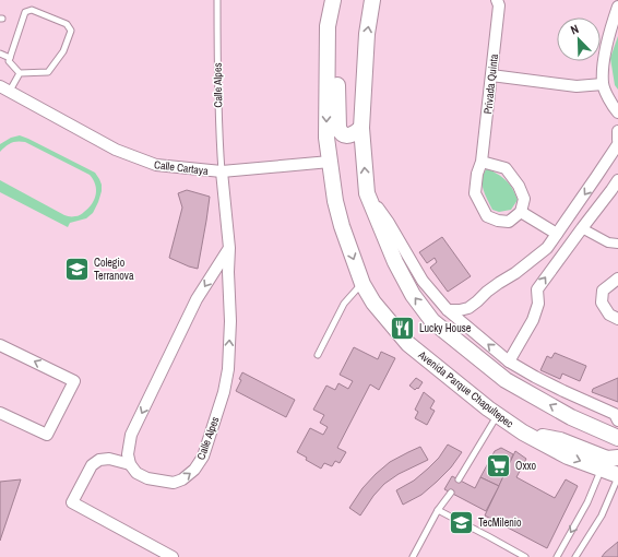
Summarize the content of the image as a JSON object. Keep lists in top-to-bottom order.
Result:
{
  "streets": {
    "main road": ["Avenida Parque Chapultepec"],
    "street": ["Privada Quinta", "Calle Alpes", "Calle Cartaya"]
  },
  "crossings": [
    ["Calle Alpes", "Calle Cartaya"],
    ["Calle Cartaya", "Avenida Parque Chapultepec"]
  ],
  "one_way": ["Avenida Parque Chapultepec"],
  "places": {
    "school or university": ["Colegio Terranova", "TecMilenio"],
    "restaurant": ["Lucky House"],
    "supermarket": ["Oxxo"]
  },
  "north": "top left"
}
